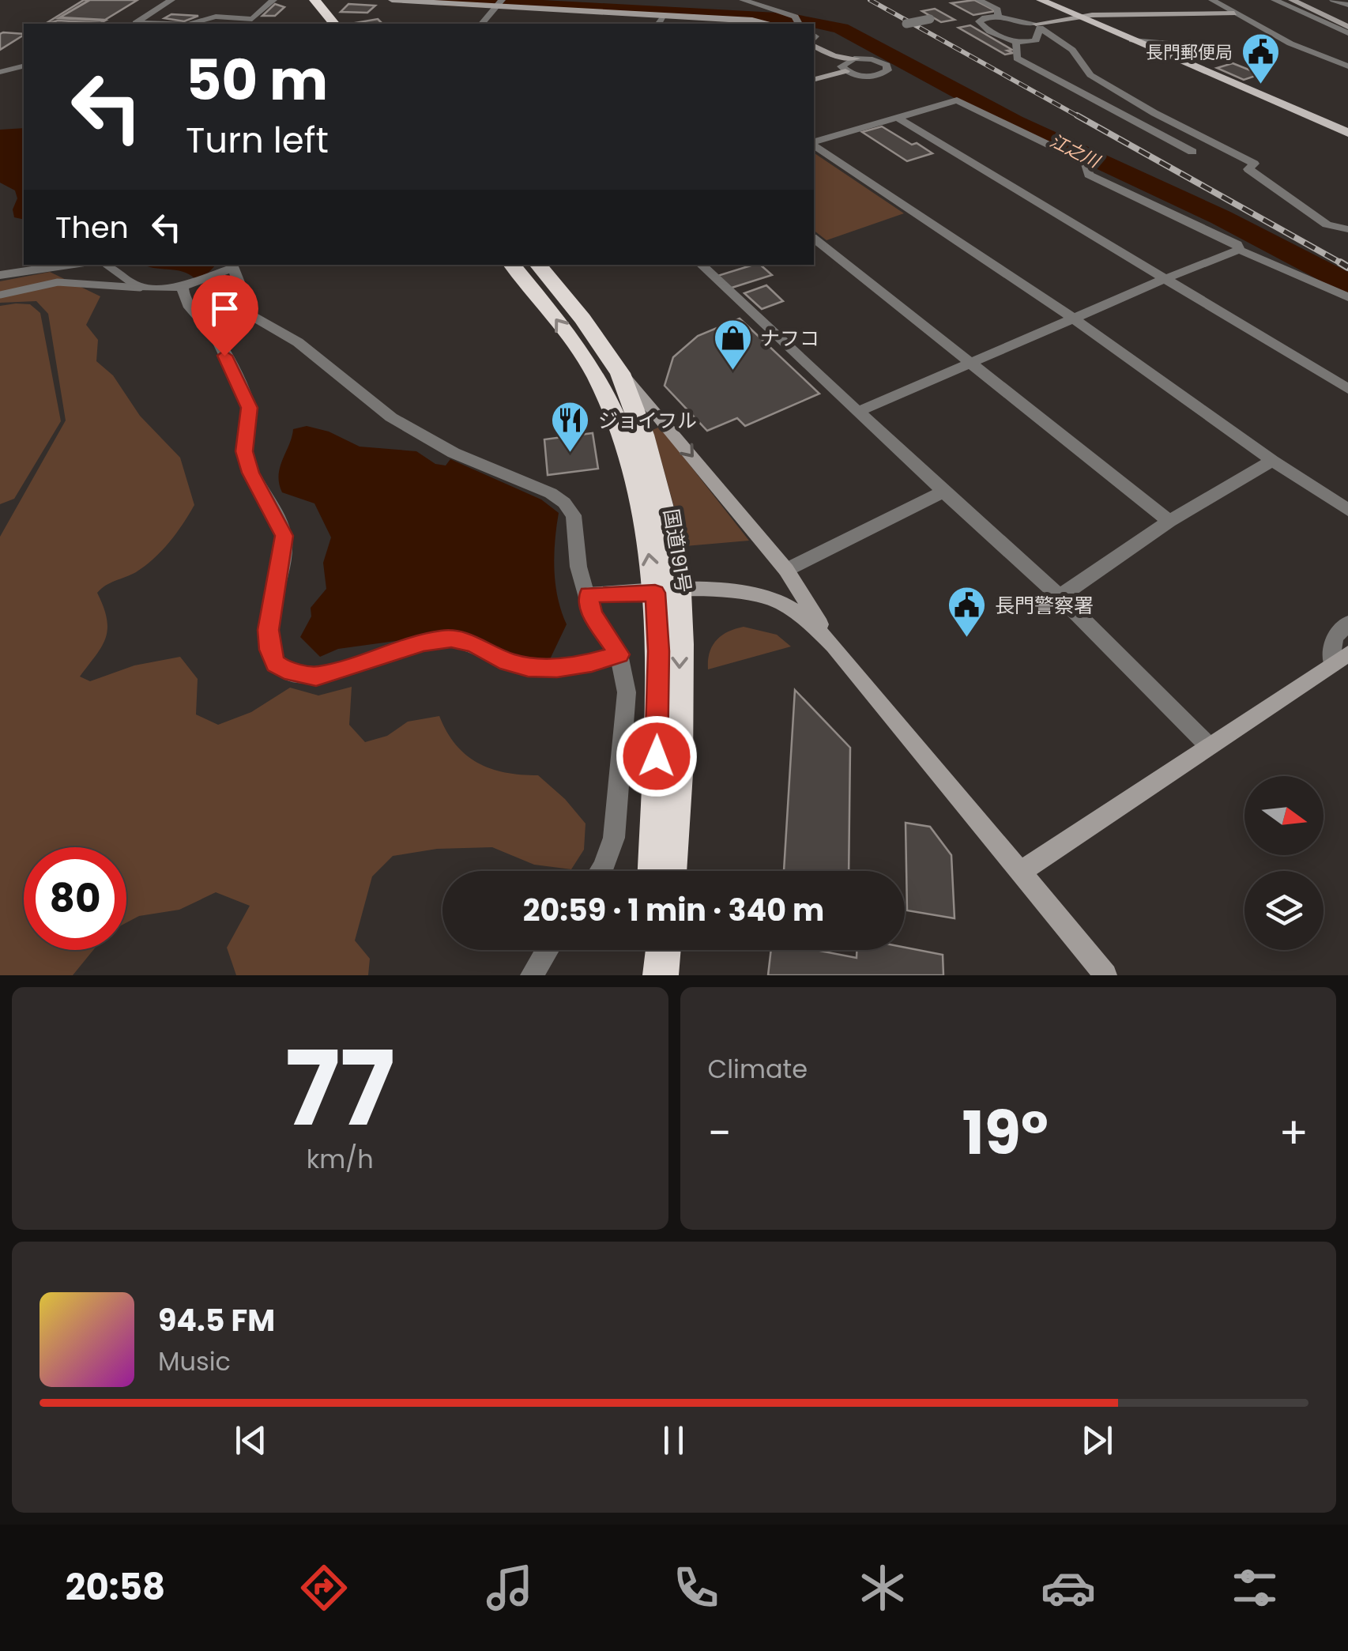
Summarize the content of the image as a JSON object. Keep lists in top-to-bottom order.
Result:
{
  "streets": {
    "highway": ["国道191号"]
  },
  "water": ["江之川"],
  "places": {
    "public building": ["長門郵便局", "長門警察署"],
    "shop": ["ナフコ"],
    "restaurant": ["ジョイフル"]
  },
  "north": "right",
  "page": {
    "turn": ["50 m", "Turn left"],
    "then": "Then",
    "limit": "80",
    "trip": "20:59 · 1 min · 340 m",
    "tile": [
      ["77", "km/h"],
      "Climate"
    ],
    "heat": ["−", "19°", "+"],
    "song": ["94.5 FM", "Music"],
    "tabs": "20:58"
  }
}
